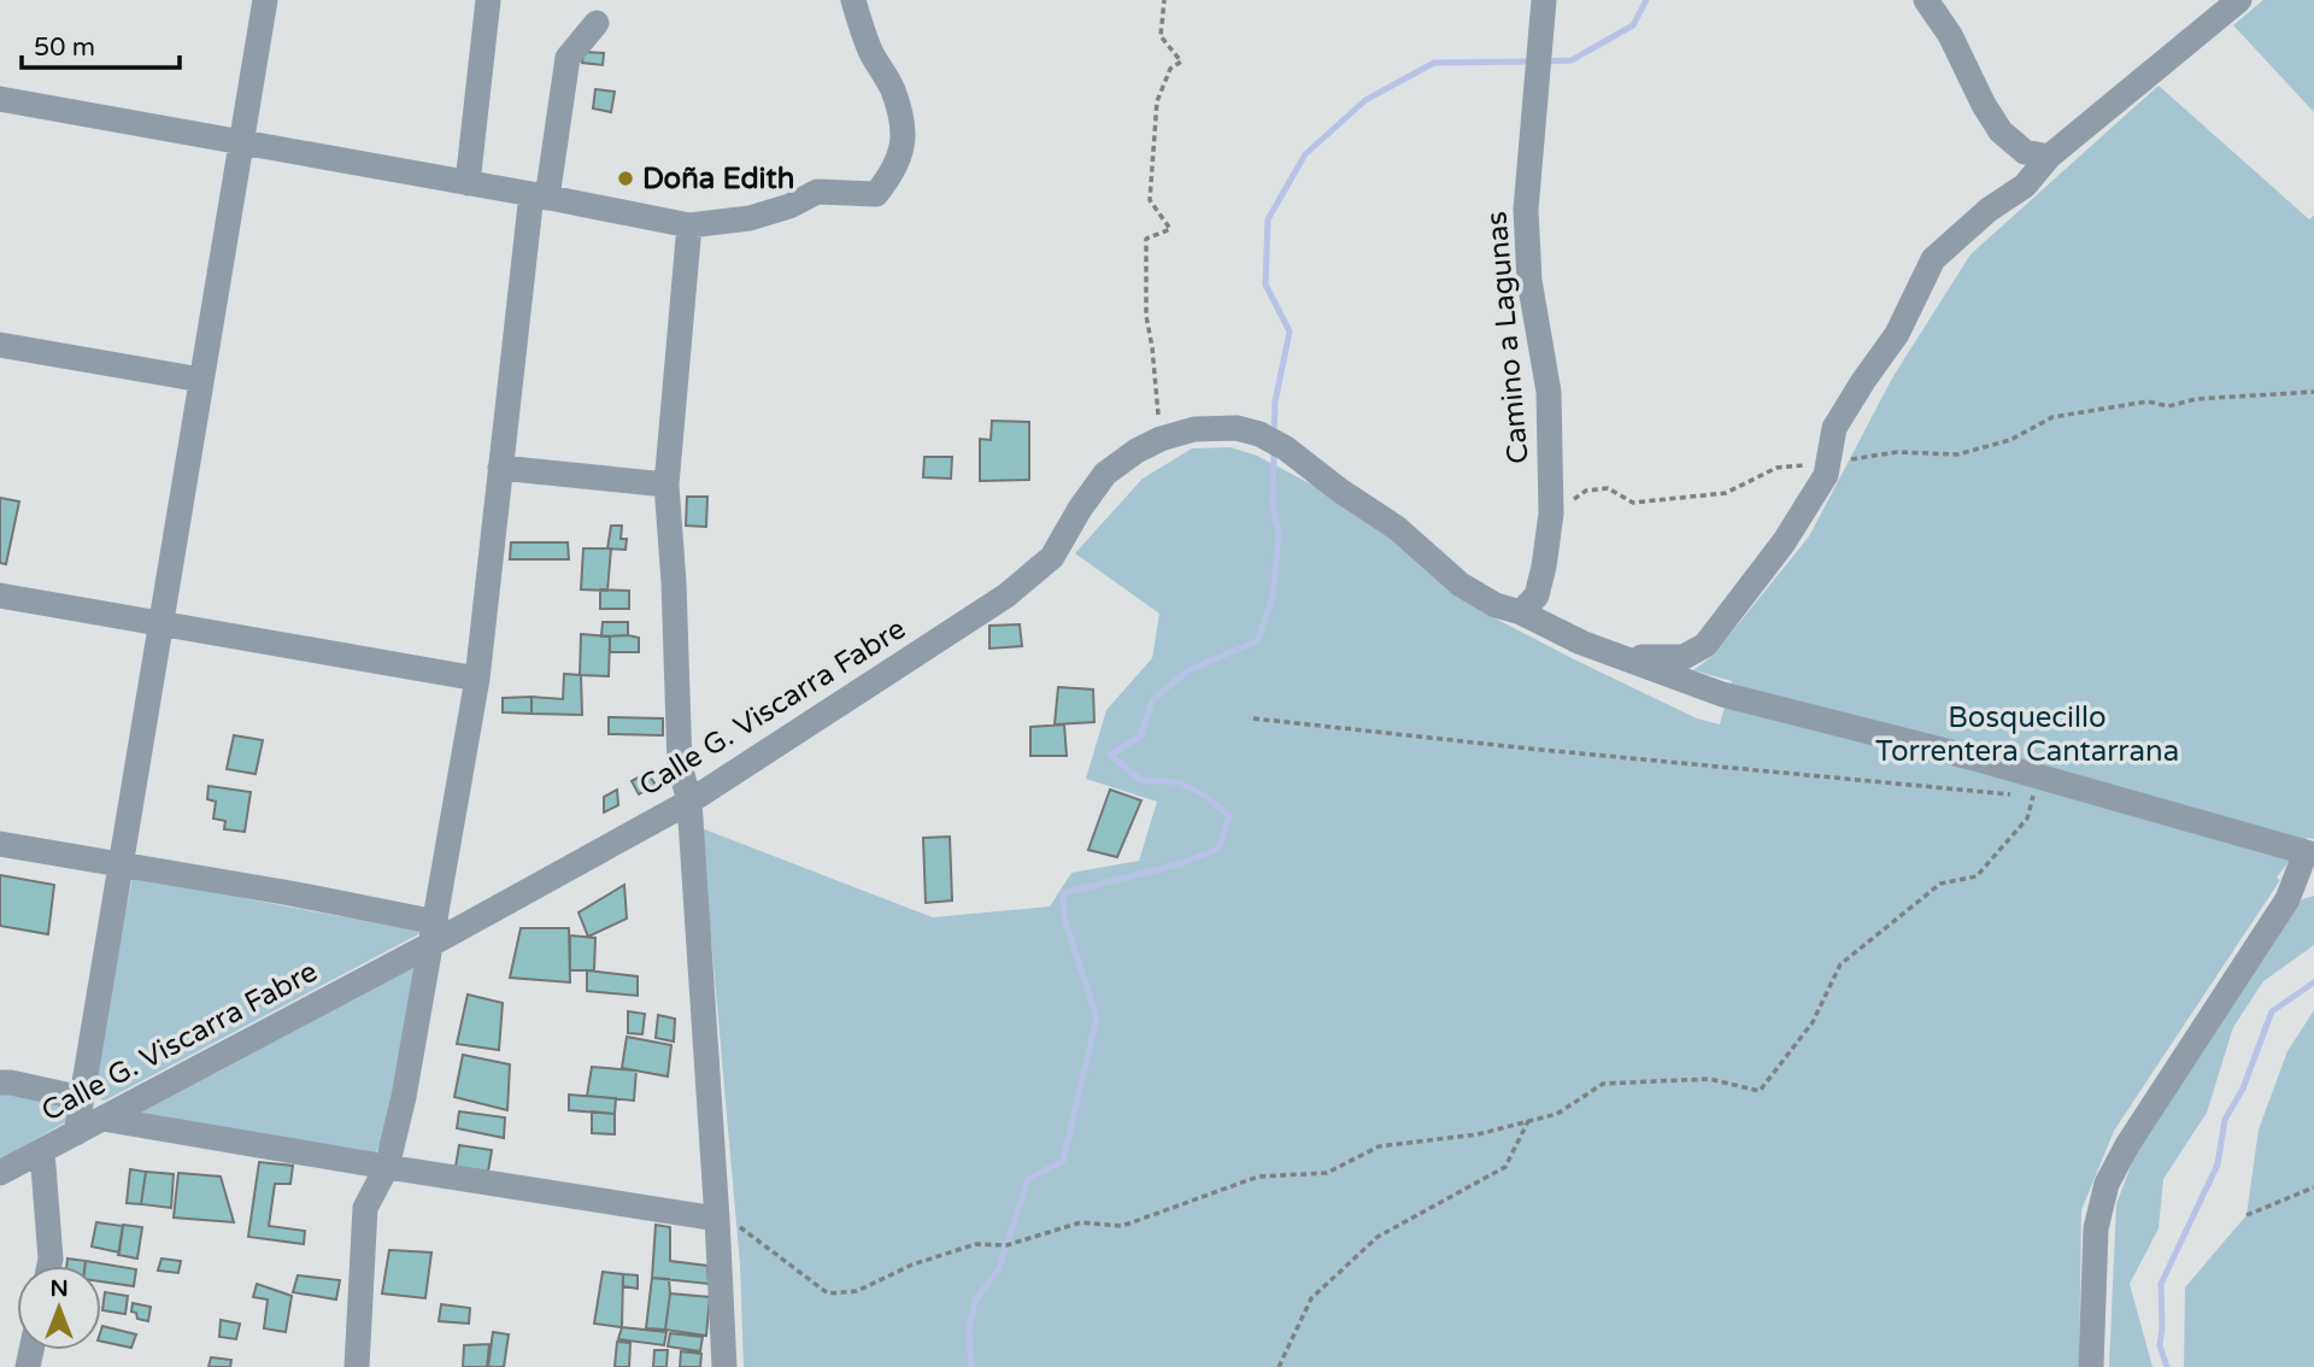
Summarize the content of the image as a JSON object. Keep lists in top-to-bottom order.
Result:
{
  "streets": {
    "street": ["Camino a Lagunas", "Calle G. Viscarra Fabre"]
  },
  "crossings": [
    ["Camino a Lagunas", "Calle G. Viscarra Fabre"]
  ],
  "parks": ["Bosquecillo Torrentera Cantarrana"],
  "places": ["Doña Edith"],
  "scale_bar": "50 m",
  "north": "top"
}
